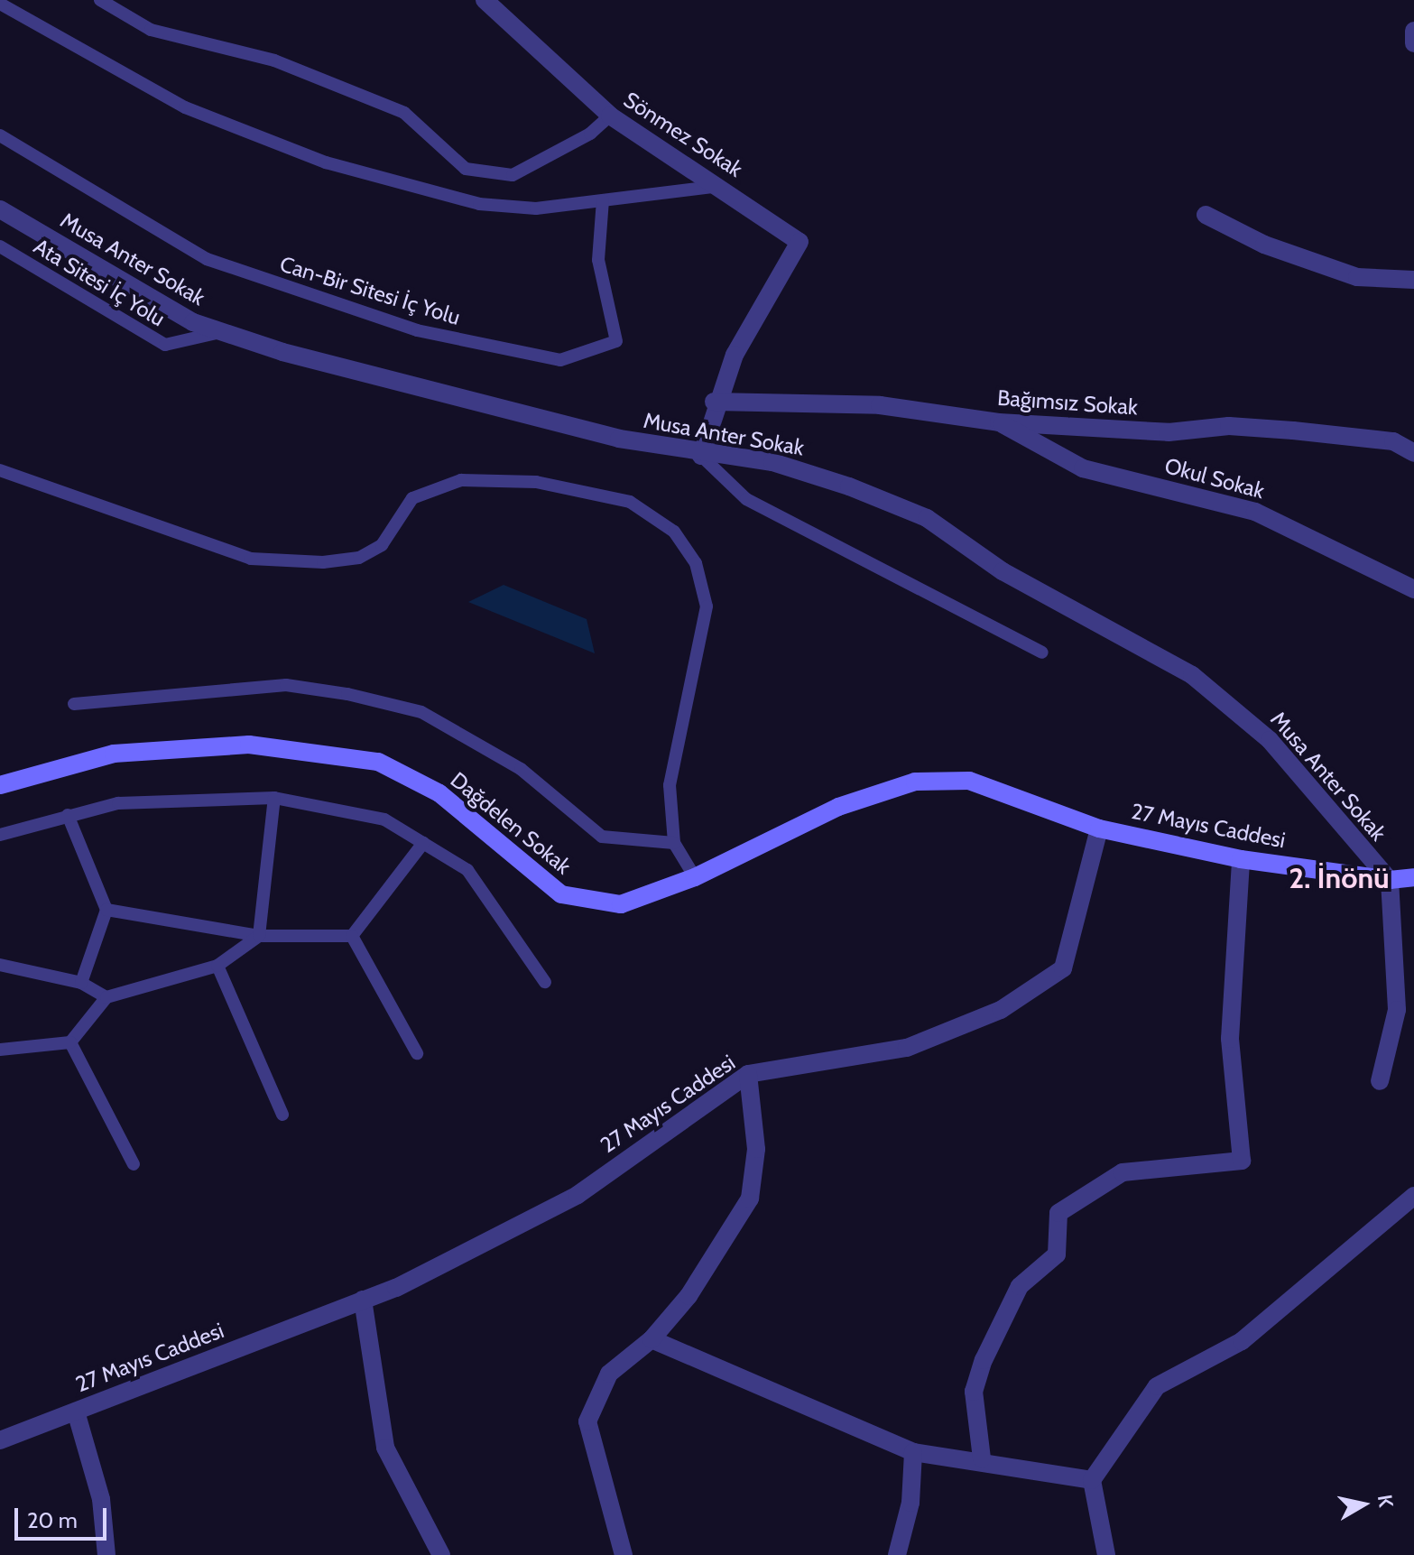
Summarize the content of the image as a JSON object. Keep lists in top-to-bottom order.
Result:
{
  "streets": {
    "street": [
      "Sönmez Sokak",
      "Musa Anter Sokak",
      "Bağımsız Sokak",
      "Okul Sokak",
      "Dağdelen Sokak",
      "27 Mayıs Caddesi"
    ],
    "lane": ["Ata Sitesi İç Yolu", "Can-Bir Sitesi İç Yolu"]
  },
  "crossings": [
    ["Sönmez Sokak", "Bağımsız Sokak"],
    ["Musa Anter Sokak", "Ata Sitesi İç Yolu"],
    ["Musa Anter Sokak", "27 Mayıs Caddesi"],
    ["Bağımsız Sokak", "Okul Sokak"],
    ["Dağdelen Sokak", "27 Mayıs Caddesi"]
  ],
  "districts": ["2. İnönü"],
  "scale_bar": "20 m",
  "north": "right"
}
